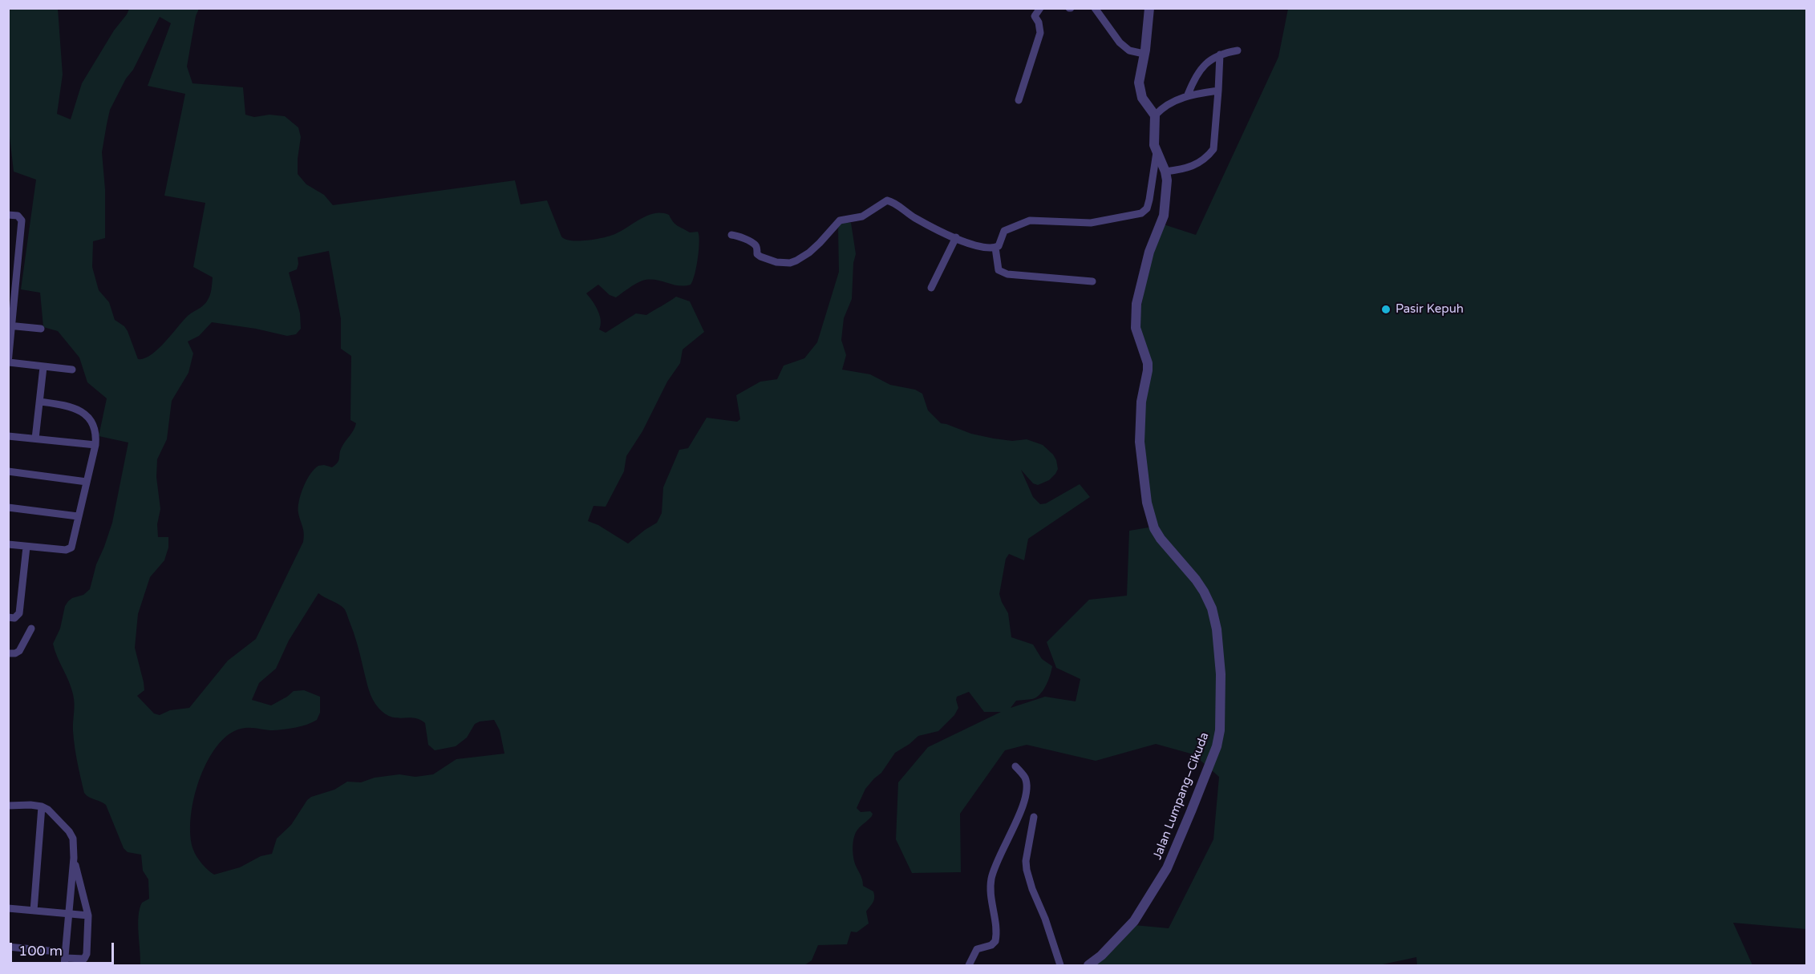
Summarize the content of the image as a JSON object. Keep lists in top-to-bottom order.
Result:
{
  "streets": {
    "street": ["Jalan Lumpang–Cikuda"]
  },
  "places": ["Pasir Kepuh"],
  "scale_bar": "100 m"
}
